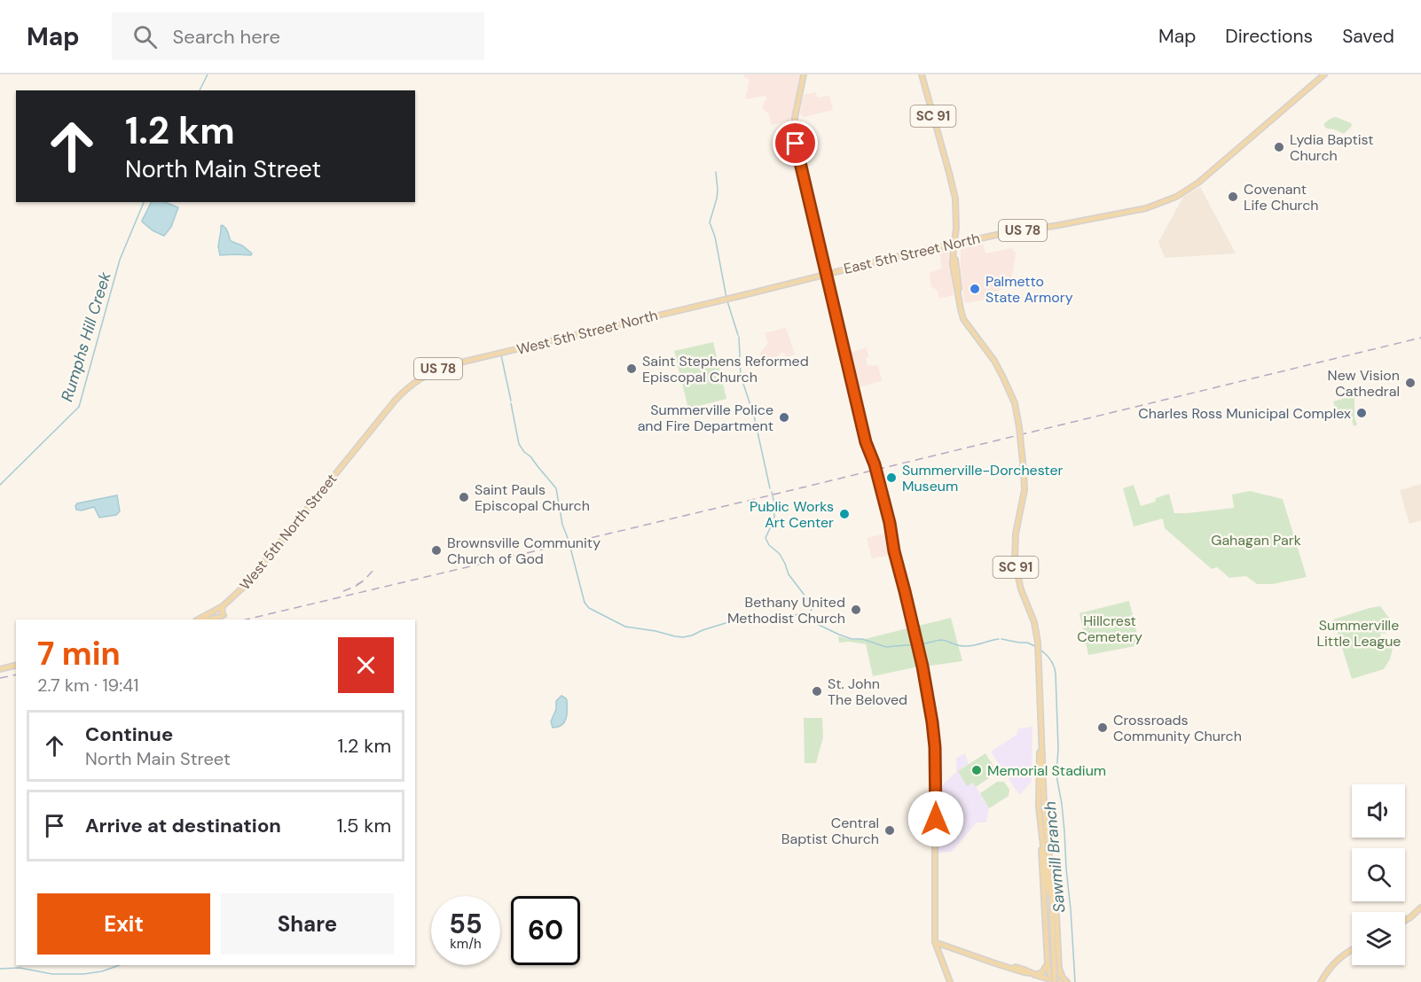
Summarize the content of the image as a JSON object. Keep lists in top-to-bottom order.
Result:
{
  "streets": {
    "main road": [
      "SC 91",
      "US 78",
      "East 5th Street North",
      "West 5th Street North",
      "West 5th North Street"
    ]
  },
  "crossings": [
    ["SC 91", "East 5th Street North"],
    ["East 5th Street North", "West 5th Street North"],
    ["West 5th Street North", "West 5th North Street"]
  ],
  "water": ["Rumphs Hill Creek", "Sawmill Branch"],
  "parks": ["Gahagan Park", "Hillcrest Cemetery", "Summerville Little League"],
  "places": [
    "Lydia Baptist Church",
    "Covenant Life Church",
    "Palmetto State Armory",
    "Saint Stephens Reformed Episcopal Church",
    "New Vision Cathedral",
    "Charles Ross Municipal Complex",
    "Summerville Police and Fire Department",
    "Summerville-Dorchester Museum",
    "Saint Pauls Episcopal Church",
    "Public Works Art Center",
    "Brownsville Community Church of God",
    "Bethany United Methodist Church",
    "St. John The Beloved",
    "Crossroads Community Church",
    "Memorial Stadium",
    "Central Baptist Church"
  ],
  "page": {
    "header": "Map",
    "search": "Search here",
    "nav": ["Map", "Directions", "Saved"],
    "turn": ["1.2 km", "North Main Street"],
    "heading": ["7 min", "2.7 km · 19:41"],
    "list": [
      {
        "name": "Continue",
        "note": "North Main Street",
        "value": "1.2 km"
      },
      {
        "name": "Arrive at destination",
        "value": "1.5 km"
      }
    ],
    "buttons": ["Exit", "Share"],
    "speed": "55 km/h",
    "limit": "60"
  }
}
